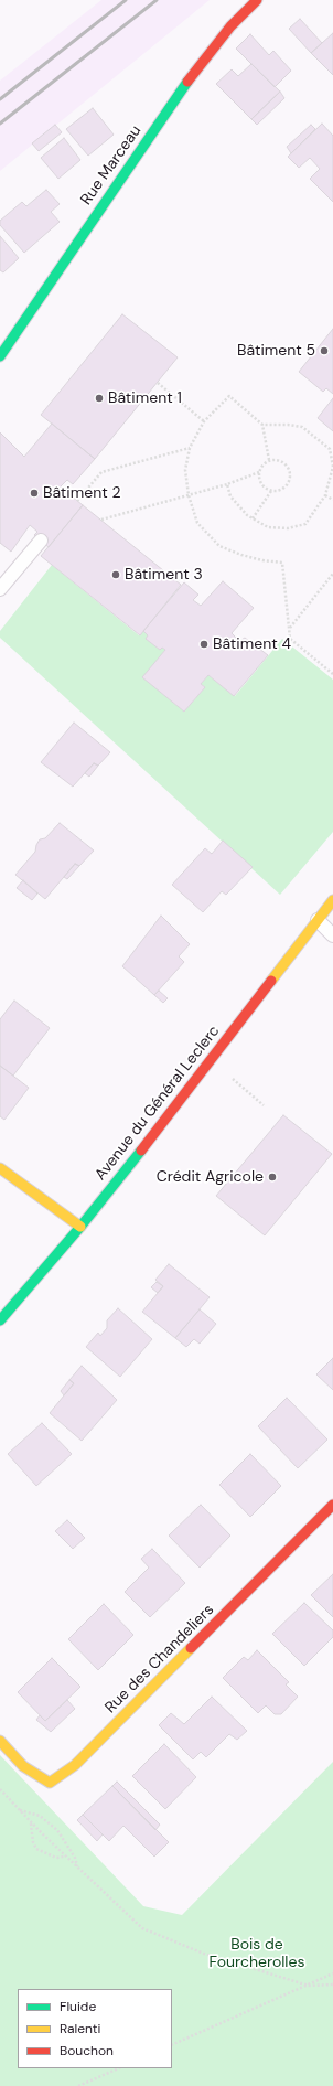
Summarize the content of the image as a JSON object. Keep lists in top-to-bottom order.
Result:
{
  "streets": {
    "street": ["Rue Marceau", "Avenue du Général Leclerc", "Rue des Chandeliers"]
  },
  "parks": ["Bois de Fourcherolles"],
  "places": [
    "Bâtiment 5",
    "Bâtiment 1",
    "Bâtiment 2",
    "Bâtiment 3",
    "Bâtiment 4",
    "Crédit Agricole"
  ],
  "legend": ["Fluide", "Ralenti", "Bouchon"]
}
